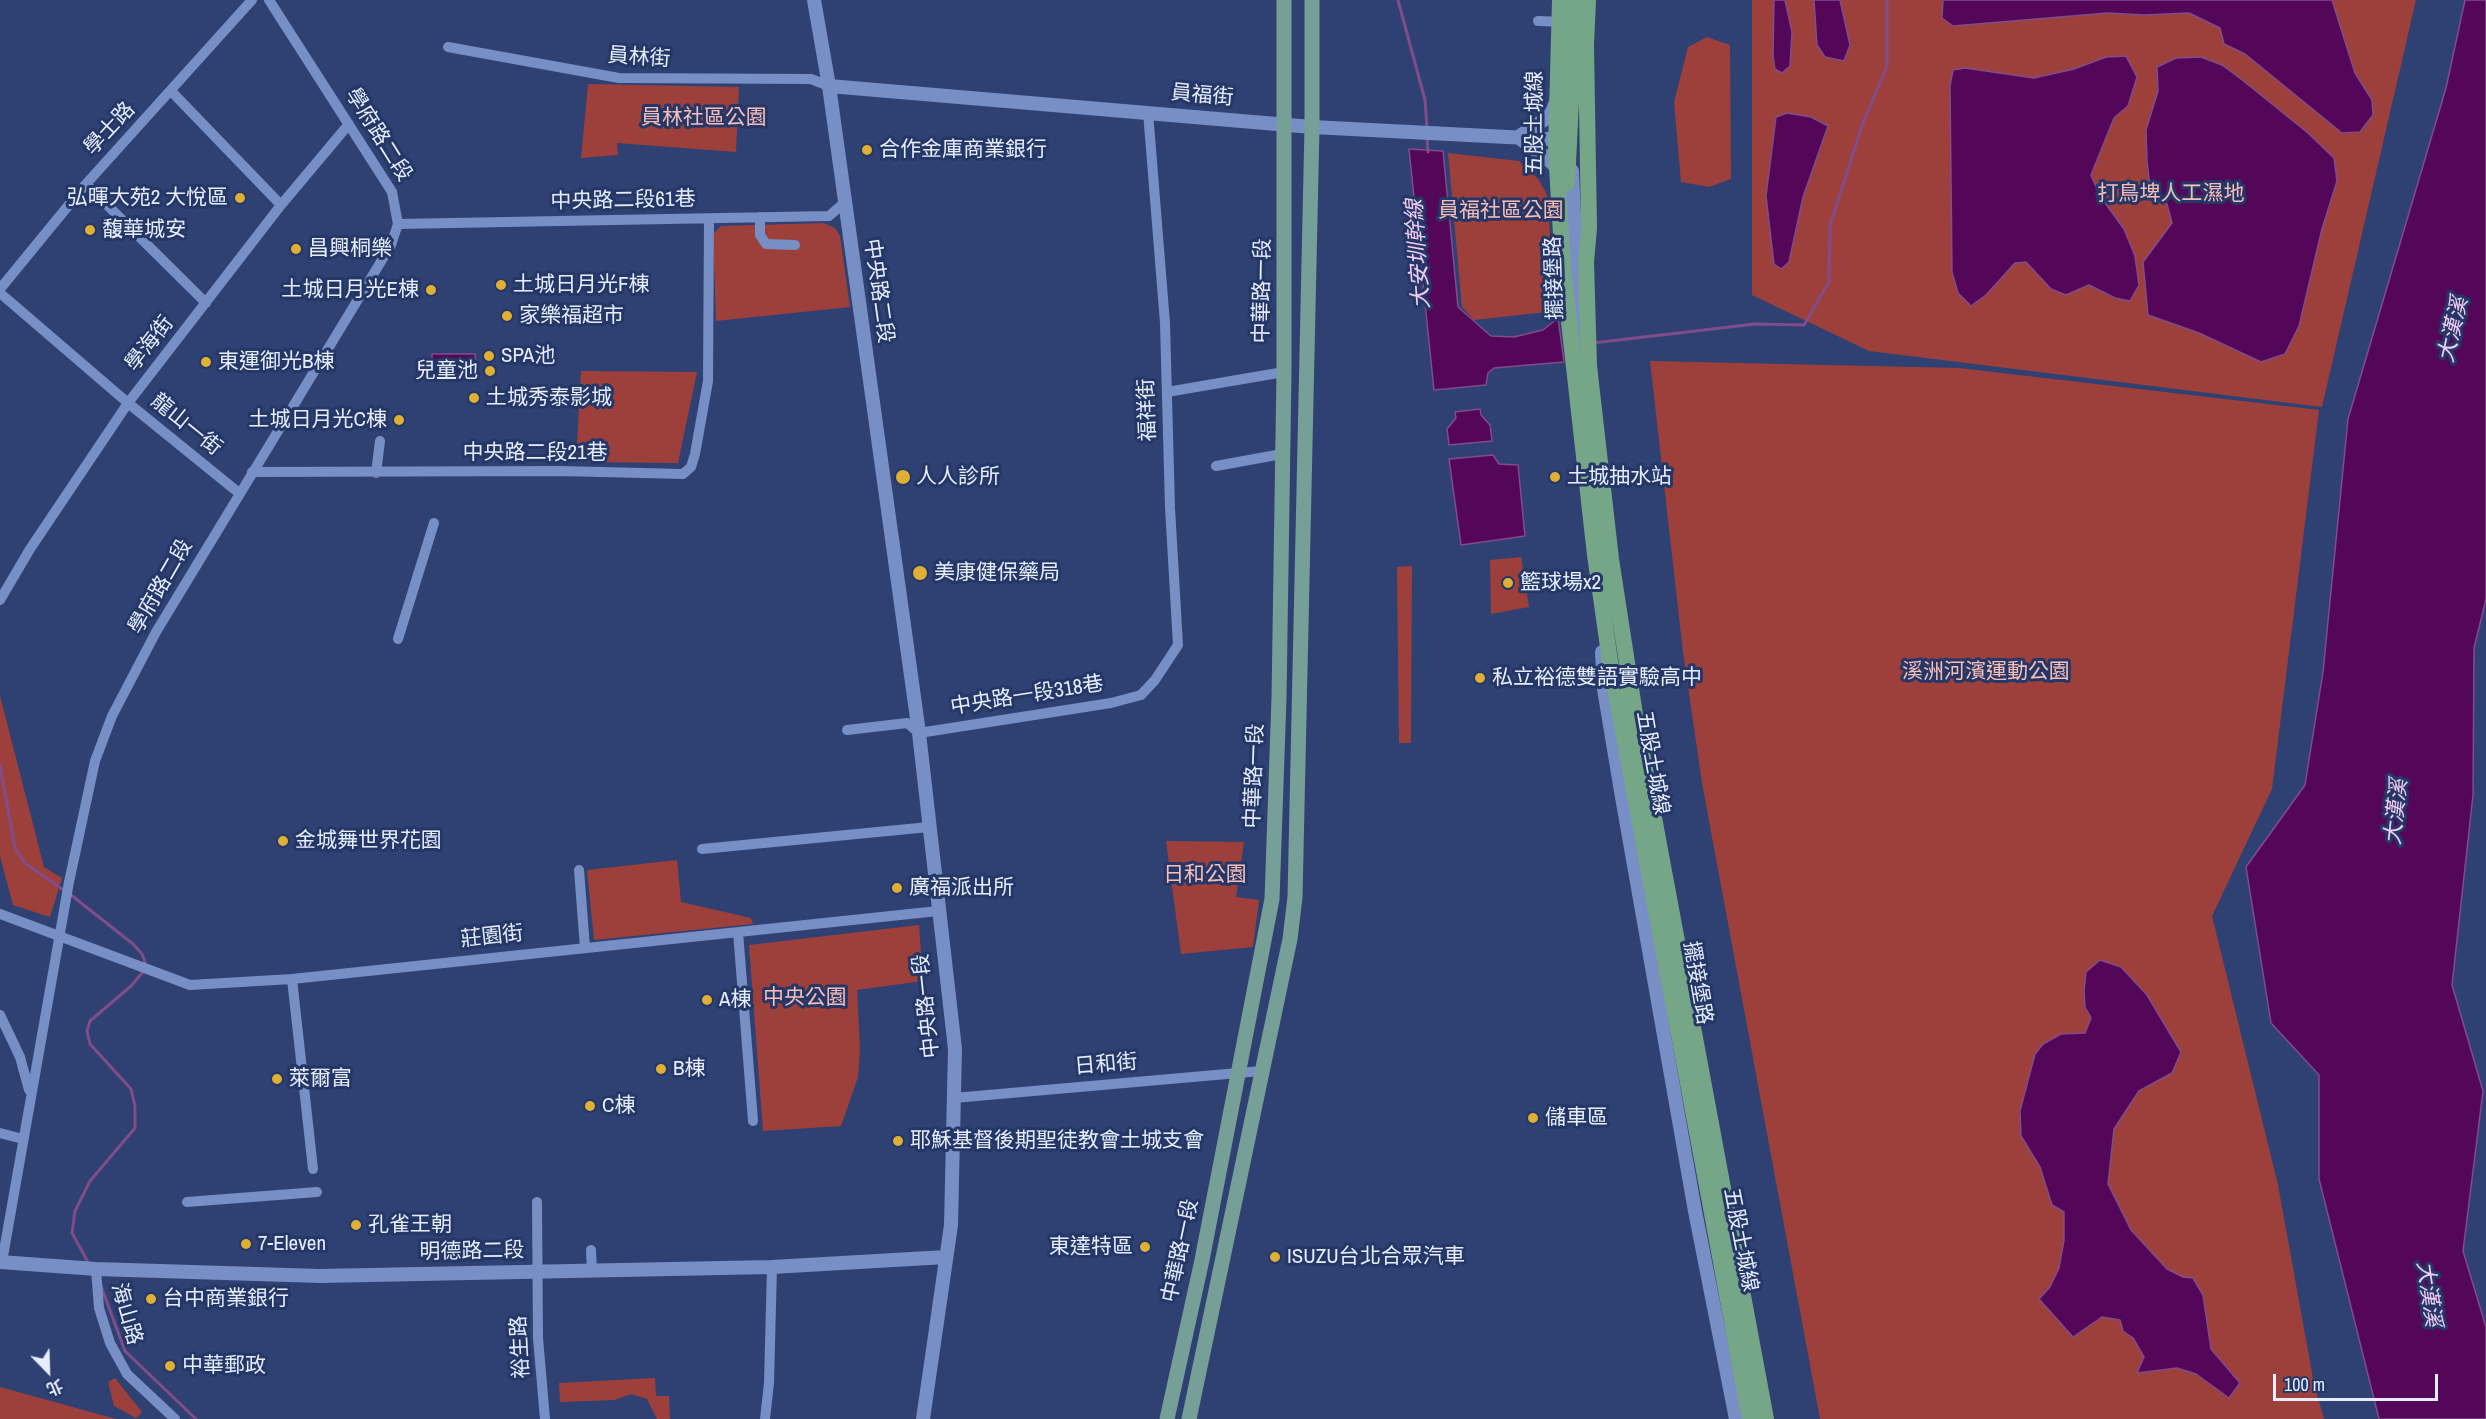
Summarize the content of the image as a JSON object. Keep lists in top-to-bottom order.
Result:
{
  "streets": {
    "highway": ["五股土城線"],
    "main road": ["中華路一段"],
    "street": [
      "員林街",
      "員福街",
      "學士路",
      "學府路二段",
      "中央路二段61巷",
      "擺接堡路",
      "中央路二段",
      "學海街",
      "福祥街",
      "龍山一街",
      "中央路二段21巷",
      "中央路一段318巷",
      "莊園街",
      "中央路一段",
      "日和街",
      "明德路二段",
      "海山路",
      "裕生路"
    ]
  },
  "crossings": [
    ["員林街", "員福街"],
    ["員林街", "中央路二段"],
    ["員福街", "擺接堡路"],
    ["員福街", "中央路二段"],
    ["員福街", "中華路一段"],
    ["員福街", "福祥街"],
    ["學士路", "龍山一街"],
    ["學府路二段", "中央路二段61巷"],
    ["學府路二段", "學海街"],
    ["學府路二段", "龍山一街"],
    ["學府路二段", "中央路二段21巷"],
    ["學府路二段", "莊園街"],
    ["學府路二段", "明德路二段"],
    ["中央路二段61巷", "中央路二段"],
    ["中央路二段61巷", "中央路二段21巷"],
    ["中央路二段", "中央路一段"],
    ["中華路一段", "日和街"],
    ["學海街", "龍山一街"],
    ["福祥街", "中央路一段318巷"],
    ["中央路一段318巷", "中央路一段"],
    ["莊園街", "中央路一段"],
    ["中央路一段", "日和街"],
    ["中央路一段", "明德路二段"],
    ["明德路二段", "海山路"],
    ["明德路二段", "裕生路"]
  ],
  "water": ["大安圳幹線", "大漢溪"],
  "parks": [
    "員林社區公園",
    "打鳥埤人工濕地",
    "員福社區公園",
    "溪洲河濱運動公園",
    "日和公園",
    "中央公園"
  ],
  "places": [
    "合作金庫商業銀行",
    "弘暉大苑2 大悅區",
    "馥華城安",
    "昌興桐樂",
    "土城日月光F棟",
    "土城日月光E棟",
    "家樂福超市",
    "SPA池",
    "東運御光B棟",
    "兒童池",
    "土城秀泰影城",
    "土城日月光C棟",
    "人人診所",
    "土城抽水站",
    "美康健保藥局",
    "籃球場x2",
    "私立裕德雙語實驗高中",
    "金城舞世界花園",
    "廣福派出所",
    "A棟",
    "B棟",
    "萊爾富",
    "C棟",
    "儲車區",
    "耶穌基督後期聖徒教會土城支會",
    "孔雀王朝",
    "7-Eleven",
    "東達特區",
    "ISUZU台北合眾汽車",
    "台中商業銀行",
    "中華郵政"
  ],
  "scale_bar": "100 m",
  "north": "bottom right"
}
